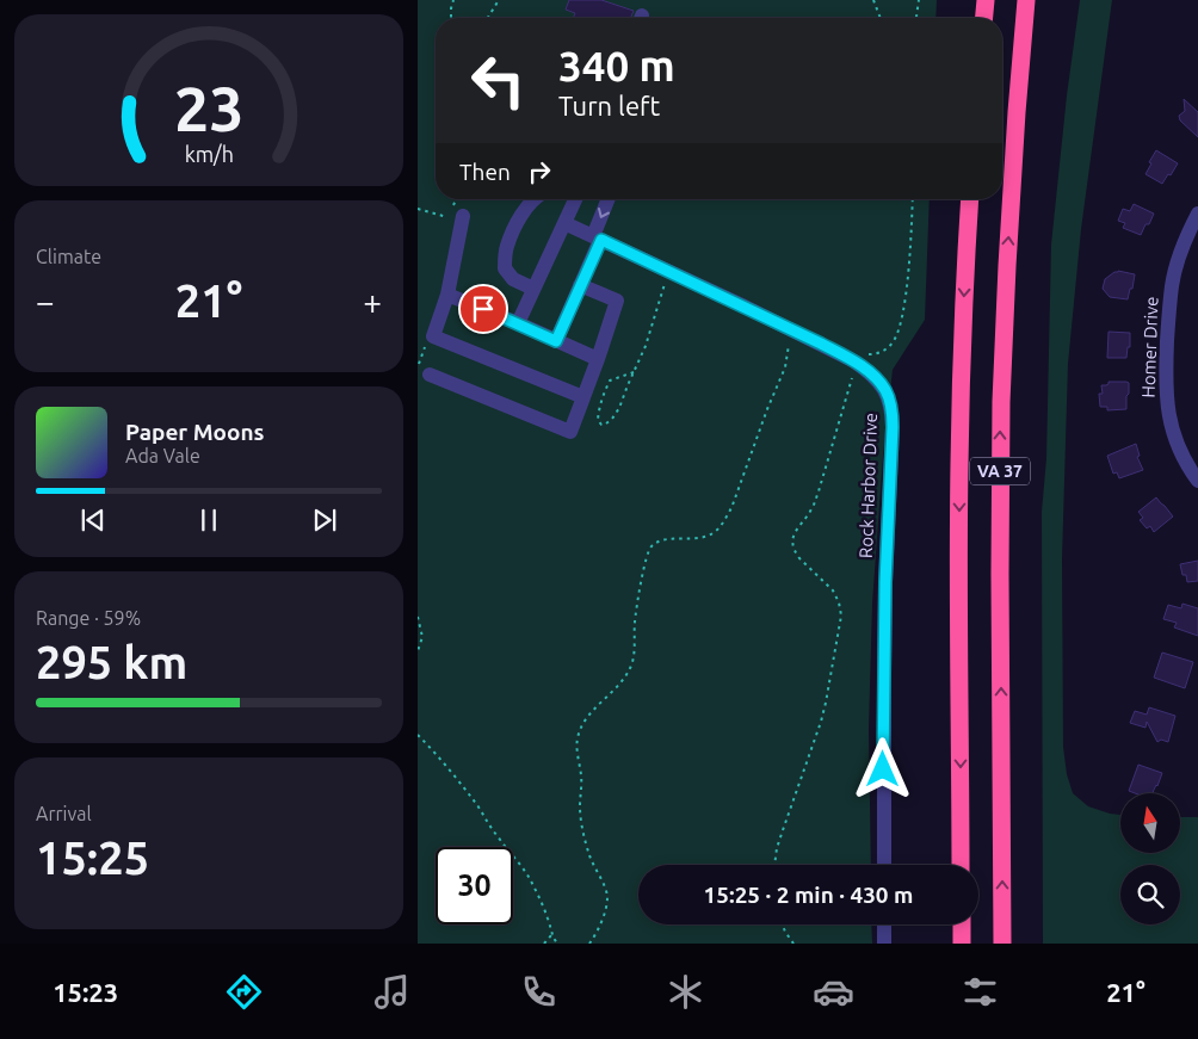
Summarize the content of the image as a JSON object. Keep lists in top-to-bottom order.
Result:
{
  "streets": {
    "highway": ["VA 37"],
    "street": ["Homer Drive", "Rock Harbor Drive"]
  },
  "north": "top",
  "page": {
    "turn": ["340 m", "Turn left"],
    "then": "Then",
    "tile": [
      "Climate",
      ["Range · 59%", "295 km"],
      ["Arrival", "15:25"]
    ],
    "heat": ["−", "21°", "+"],
    "song": ["Paper Moons", "Ada Vale"],
    "limit": "30",
    "trip": "15:25 · 2 min · 430 m",
    "tabs": ["15:23", "21°"],
    "gauge": ["23", "km/h"]
  }
}
